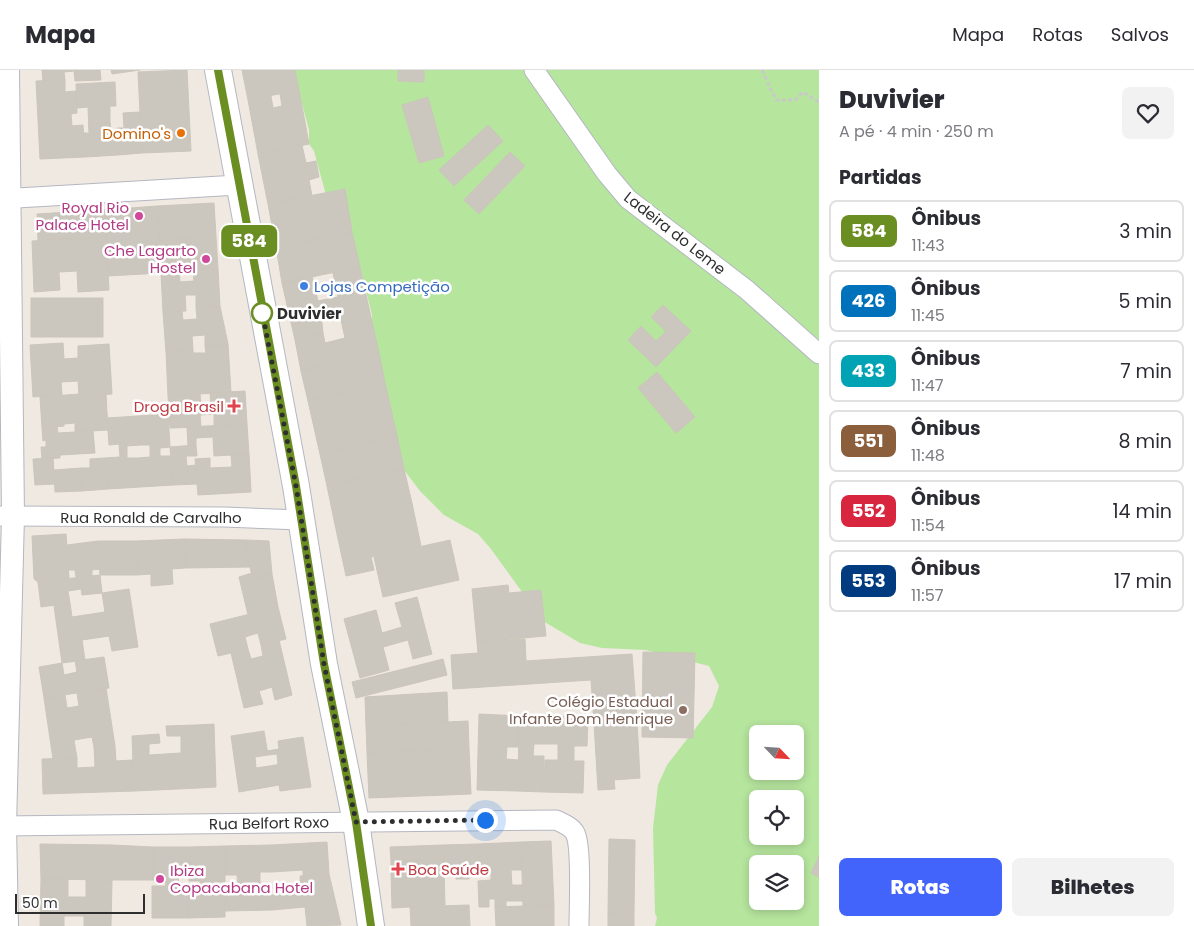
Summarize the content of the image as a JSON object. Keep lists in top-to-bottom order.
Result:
{
  "streets": {
    "street": ["Ladeira do Leme", "Rua Ronald de Carvalho", "Rua Belfort Roxo"]
  },
  "places": {
    "other": [
      "Domino's",
      "Royal Rio Palace Hotel",
      "Che Lagarto Hostel",
      "Lojas Competição",
      "Duvivier",
      "Colégio Estadual Infante Dom Henrique",
      "Ibiza Copacabana Hotel"
    ],
    "health": ["Droga Brasil", "Boa Saúde"]
  },
  "lines": ["bus line 584"],
  "scale_bar": "50 m",
  "north": "bottom right",
  "page": {
    "header": "Mapa",
    "nav": ["Mapa", "Rotas", "Salvos"],
    "on_map": "584",
    "heading": [
      ["Duvivier", "A pé · 4 min · 250 m"],
      "Partidas"
    ],
    "list": [
      {
        "mark": "584",
        "name": "Ônibus",
        "note": "11:43",
        "value": "3 min"
      },
      {
        "mark": "426",
        "name": "Ônibus",
        "note": "11:45",
        "value": "5 min"
      },
      {
        "mark": "433",
        "name": "Ônibus",
        "note": "11:47",
        "value": "7 min"
      },
      {
        "mark": "551",
        "name": "Ônibus",
        "note": "11:48",
        "value": "8 min"
      },
      {
        "mark": "552",
        "name": "Ônibus",
        "note": "11:54",
        "value": "14 min"
      },
      {
        "mark": "553",
        "name": "Ônibus",
        "note": "11:57",
        "value": "17 min"
      }
    ],
    "buttons": ["Rotas", "Bilhetes"],
    "scale": "50 m"
  }
}
